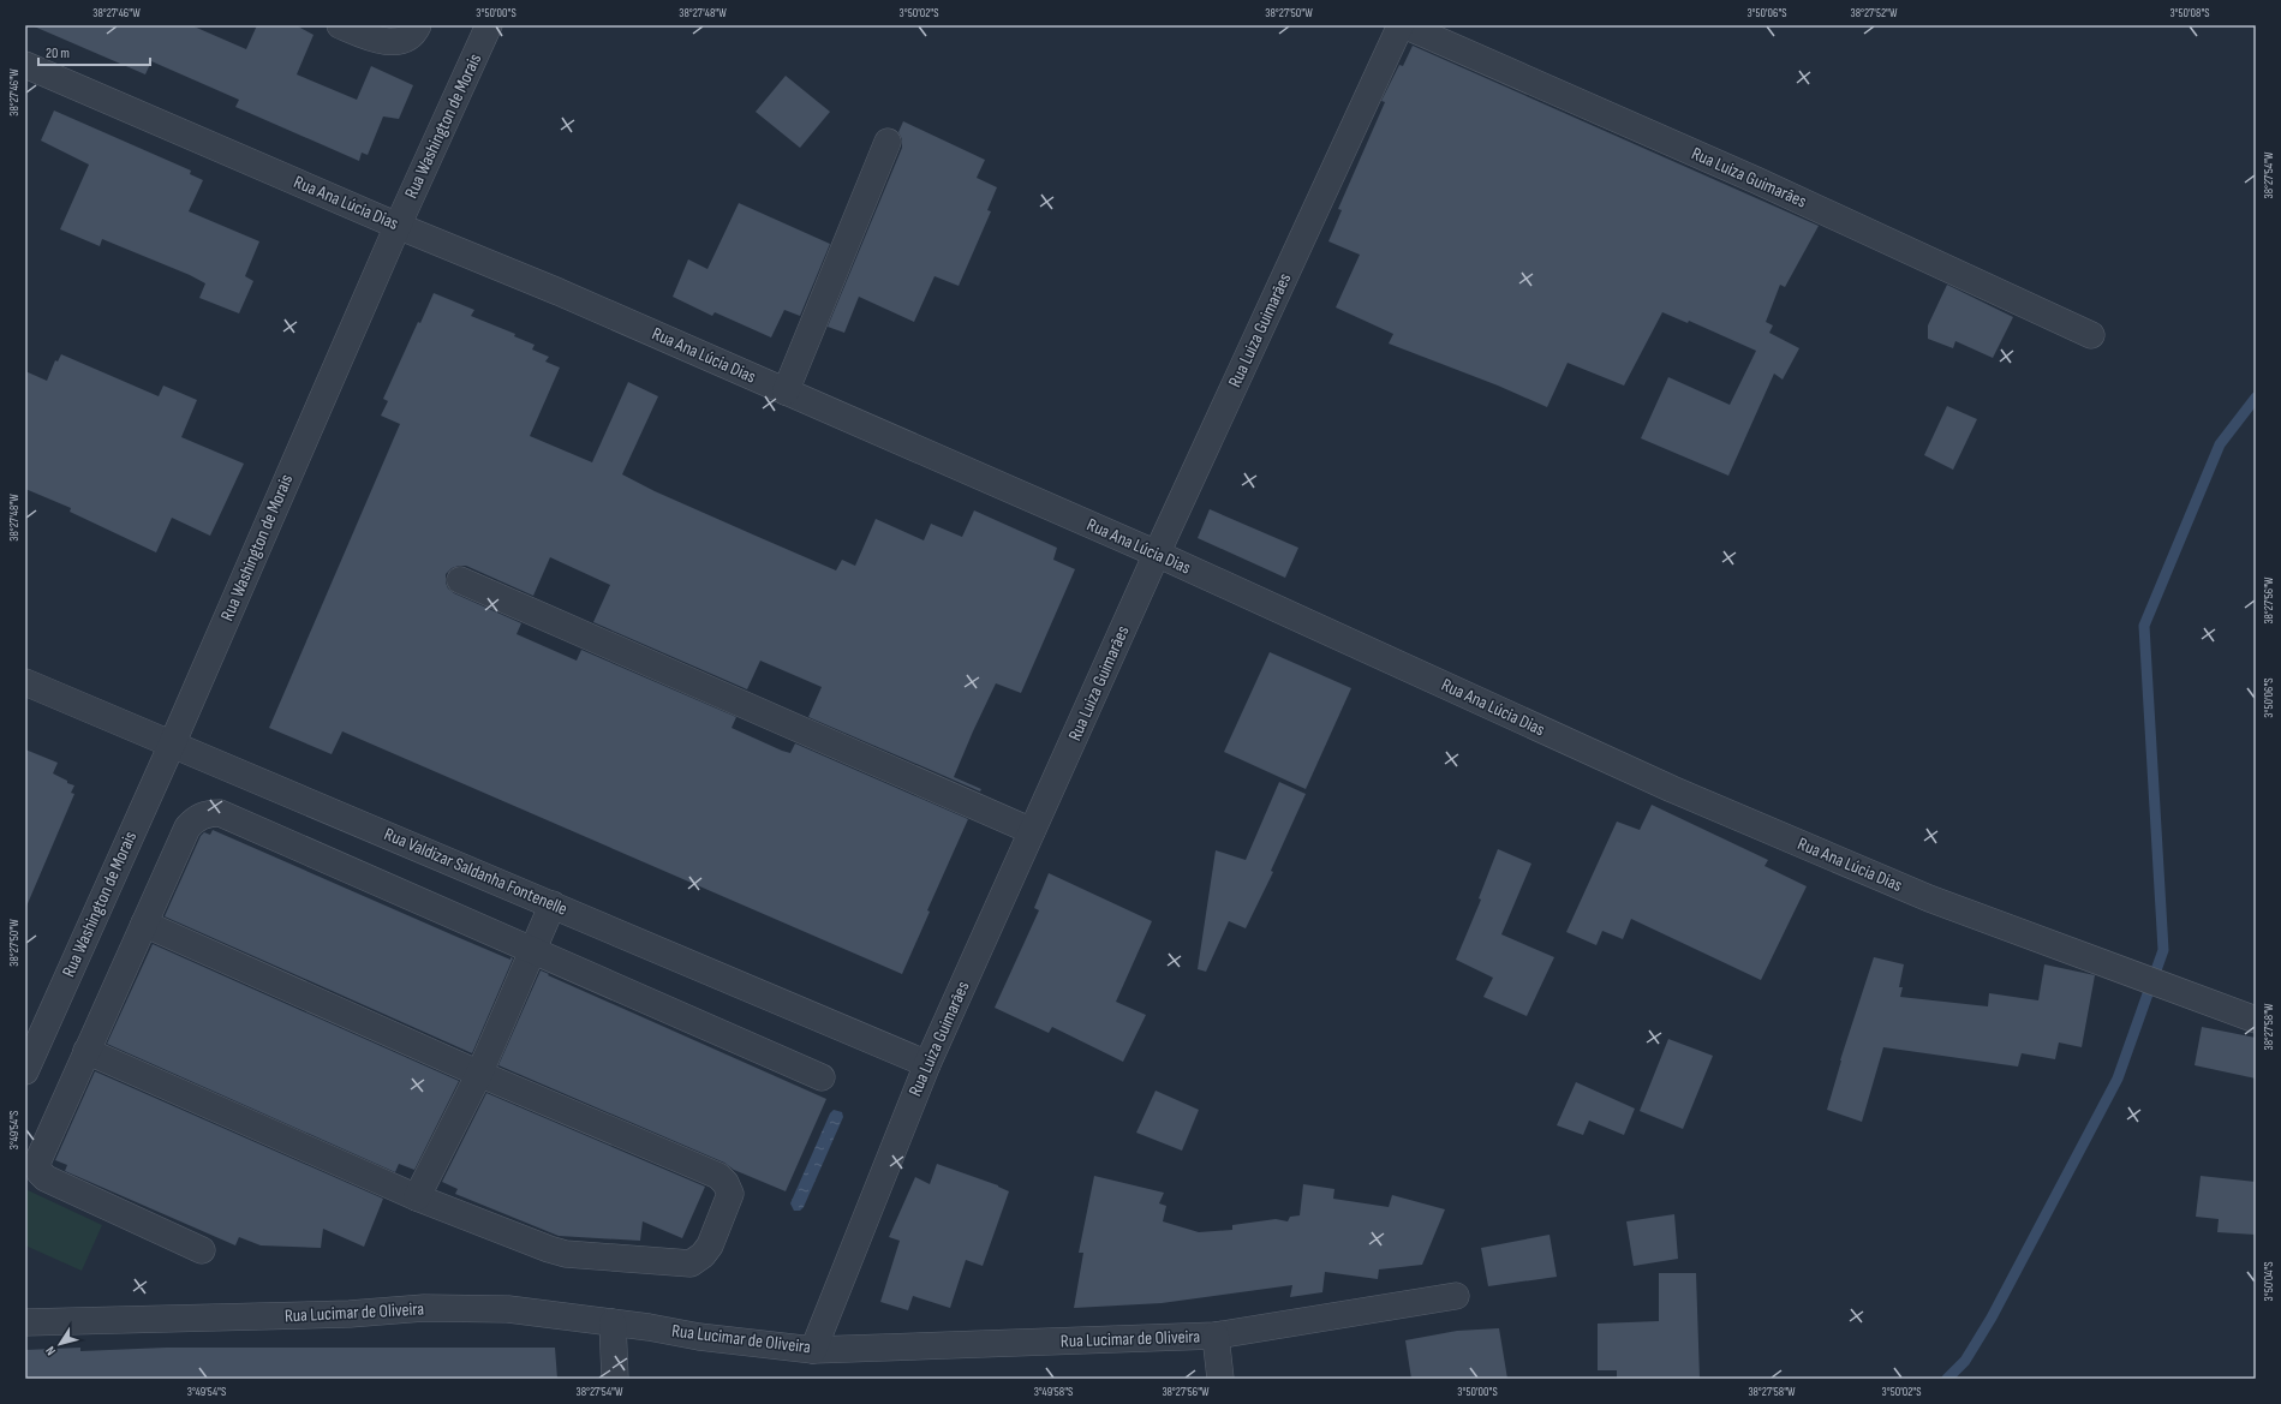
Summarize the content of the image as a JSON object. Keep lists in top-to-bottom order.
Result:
{
  "streets": {
    "street": [
      "Rua Washington de Morais",
      "Rua Luiza Guimarães",
      "Rua Ana Lúcia Dias",
      "Rua Valdizar Saldanha Fontenelle",
      "Rua Lucimar de Oliveira"
    ]
  },
  "crossings": [
    ["Rua Washington de Morais", "Rua Ana Lúcia Dias"],
    ["Rua Washington de Morais", "Rua Valdizar Saldanha Fontenelle"],
    ["Rua Luiza Guimarães", "Rua Ana Lúcia Dias"],
    ["Rua Luiza Guimarães", "Rua Valdizar Saldanha Fontenelle"],
    ["Rua Luiza Guimarães", "Rua Lucimar de Oliveira"]
  ],
  "scale_bar": "20 m",
  "north": "bottom left",
  "coordinates": [
    "38°27'46\"W",
    "3°50'00\"S",
    "38°27'48\"W",
    "3°50'02\"S",
    "38°27'50\"W",
    "3°50'06\"S",
    "38°27'52\"W",
    "3°50'08\"S",
    "38°27'54\"W",
    "38°27'56\"W",
    "38°27'58\"W",
    "3°49'54\"S",
    "3°50'04\"S",
    "3°49'58\"S"
  ]
}
